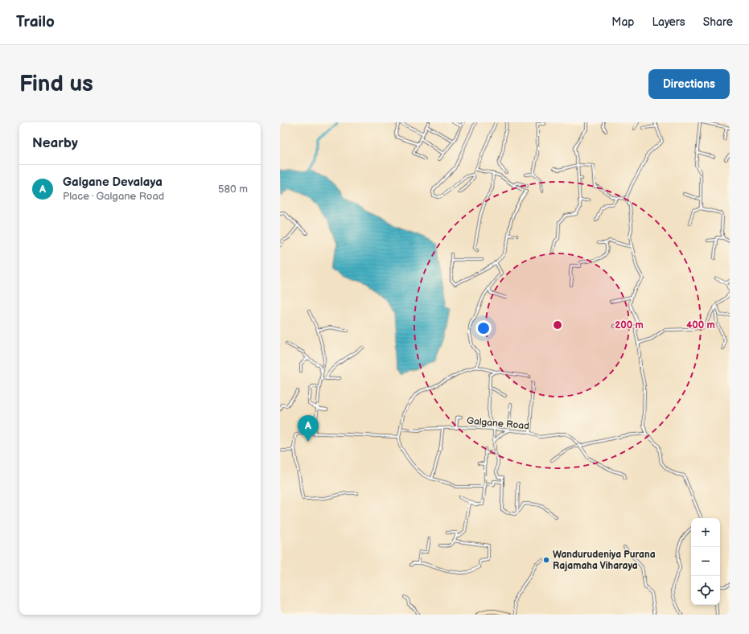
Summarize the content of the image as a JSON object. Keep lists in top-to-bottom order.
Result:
{
  "streets": {
    "street": ["Galgane Road"]
  },
  "places": ["Wandurudeniya Purana Rajamaha Viharaya"],
  "page": {
    "header": "Trailo",
    "nav": ["Map", "Layers", "Share"],
    "buttons": "Directions",
    "title": "Find us",
    "heading": "Nearby",
    "list": [
      {
        "mark": "A",
        "name": "Galgane Devalaya",
        "note": "Place · Galgane Road",
        "value": "580 m"
      }
    ],
    "pins": "A",
    "map_buttons": ["+", "−"]
  },
  "rings": ["200 m", "400 m"]
}
